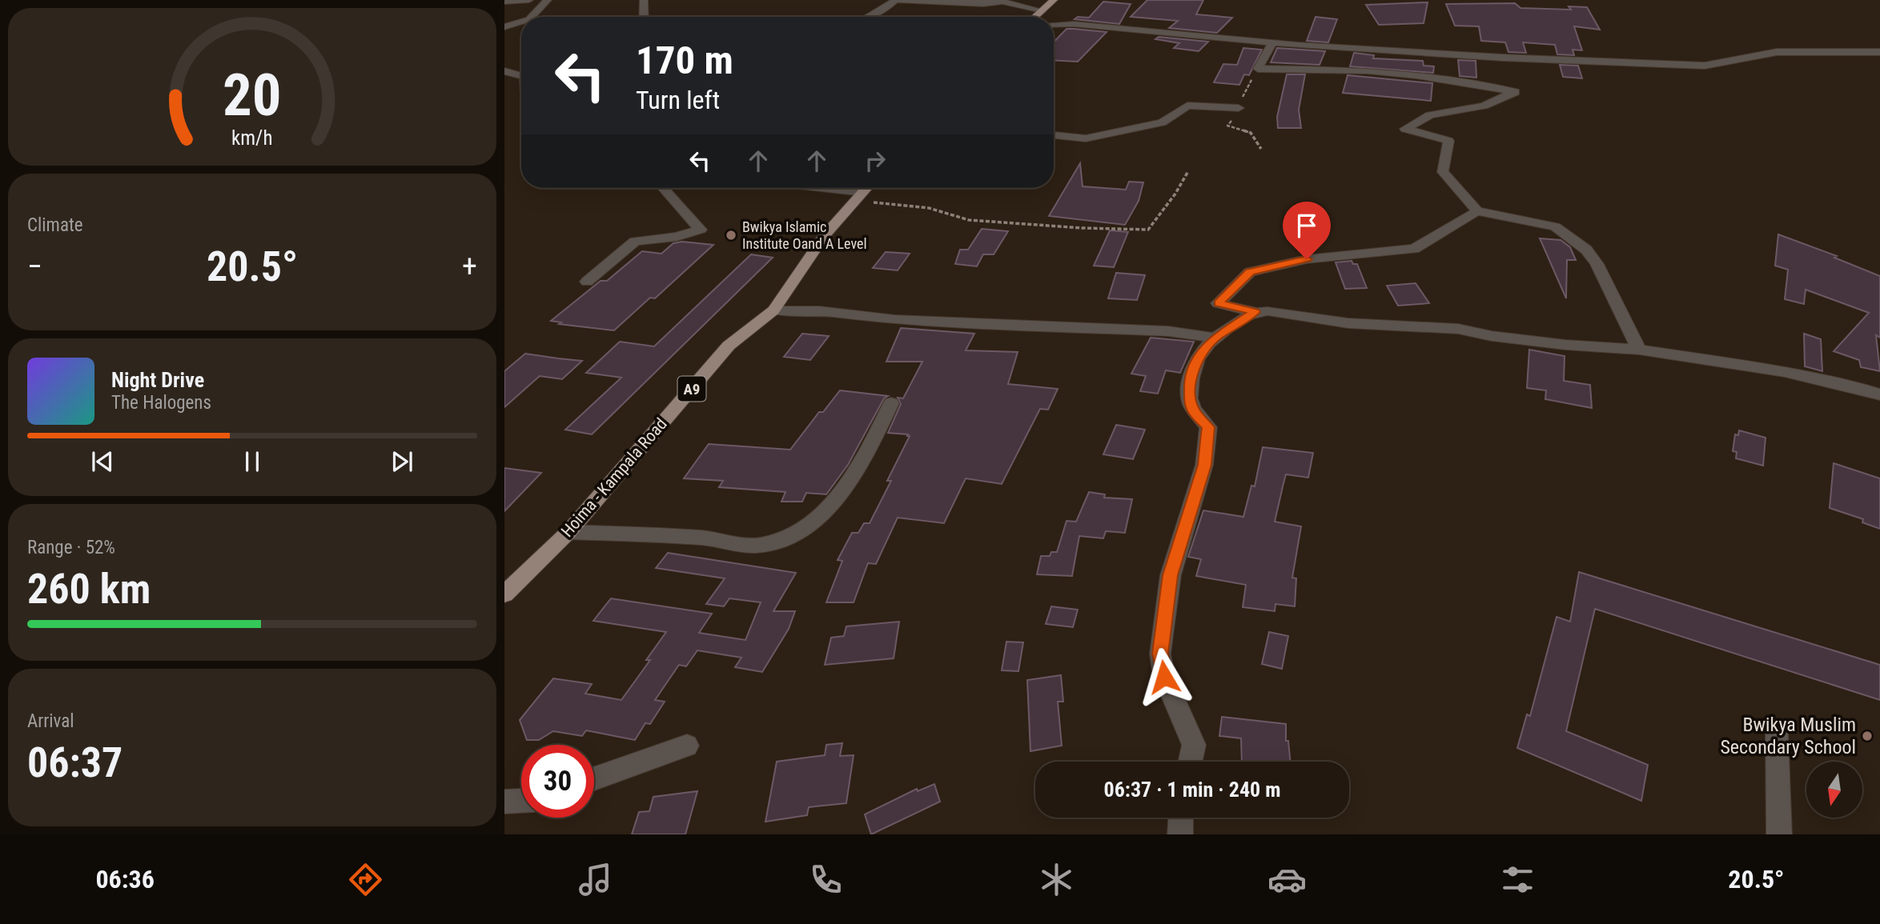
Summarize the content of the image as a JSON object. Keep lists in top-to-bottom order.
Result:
{
  "streets": {
    "main road": ["A9", "Hoima - Kampala Road"]
  },
  "places": ["Bwikya Islamic Institute Oand A Level", "Bwikya Muslim Secondary School"],
  "north": "bottom",
  "page": {
    "turn": ["170 m", "Turn left"],
    "tile": [
      "Climate",
      ["Range · 52%", "260 km"],
      ["Arrival", "06:37"]
    ],
    "heat": ["−", "20.5°", "+"],
    "song": ["Night Drive", "The Halogens"],
    "limit": "30",
    "trip": "06:37 · 1 min · 240 m",
    "tabs": ["06:36", "20.5°"],
    "gauge": ["20", "km/h"]
  }
}
